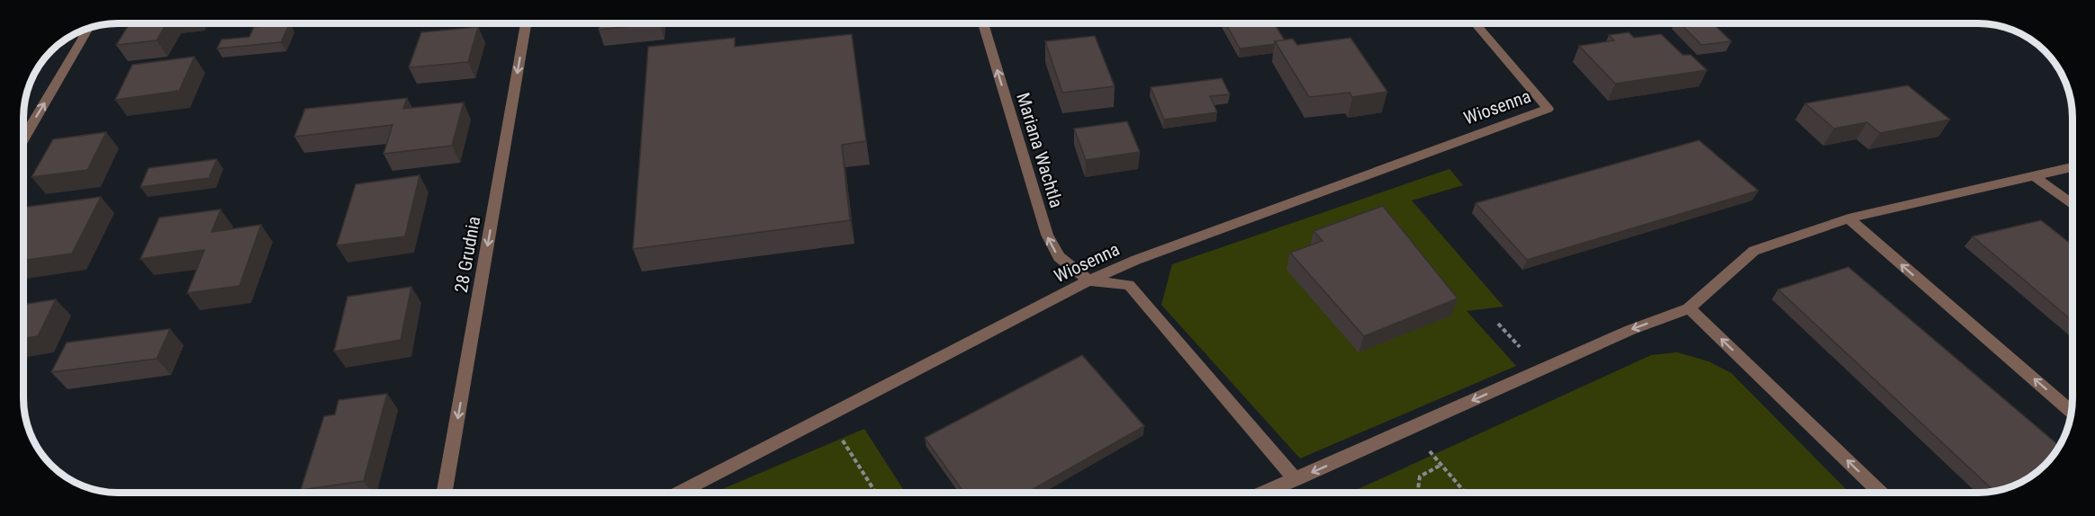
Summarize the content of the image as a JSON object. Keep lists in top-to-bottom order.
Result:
{
  "streets": {
    "street": ["Wiosenna", "Mariana Wachtla", "28 Grudnia"]
  },
  "crossings": [
    ["Wiosenna", "Mariana Wachtla"]
  ],
  "one_way": ["Mariana Wachtla", "28 Grudnia"]
}
